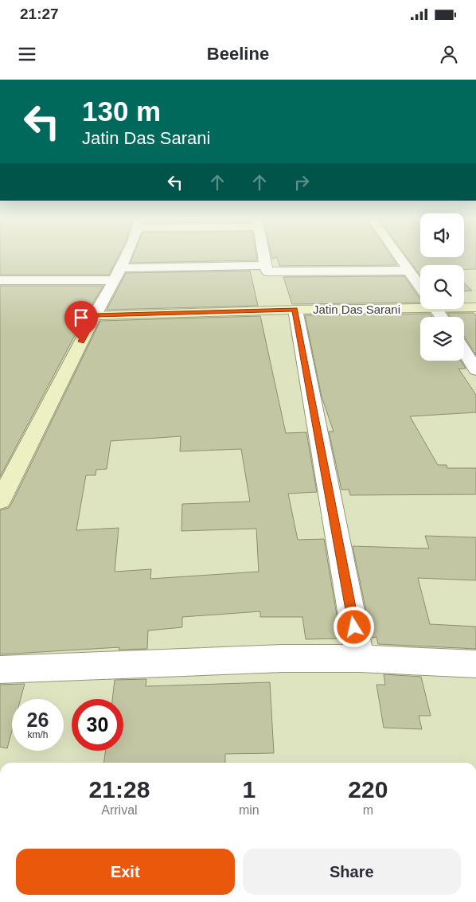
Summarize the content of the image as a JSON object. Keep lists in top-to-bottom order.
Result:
{
  "streets": {
    "street": ["Jatin Das Sarani"]
  },
  "page": {
    "status": "21:27",
    "header": "Beeline",
    "turn": ["130 m", "Jatin Das Sarani"],
    "speed": "26 km/h",
    "limit": "30",
    "eta": [
      "21:28",
      "Arrival",
      "1",
      "min",
      "220",
      "m"
    ],
    "buttons": ["Exit", "Share"]
  }
}
